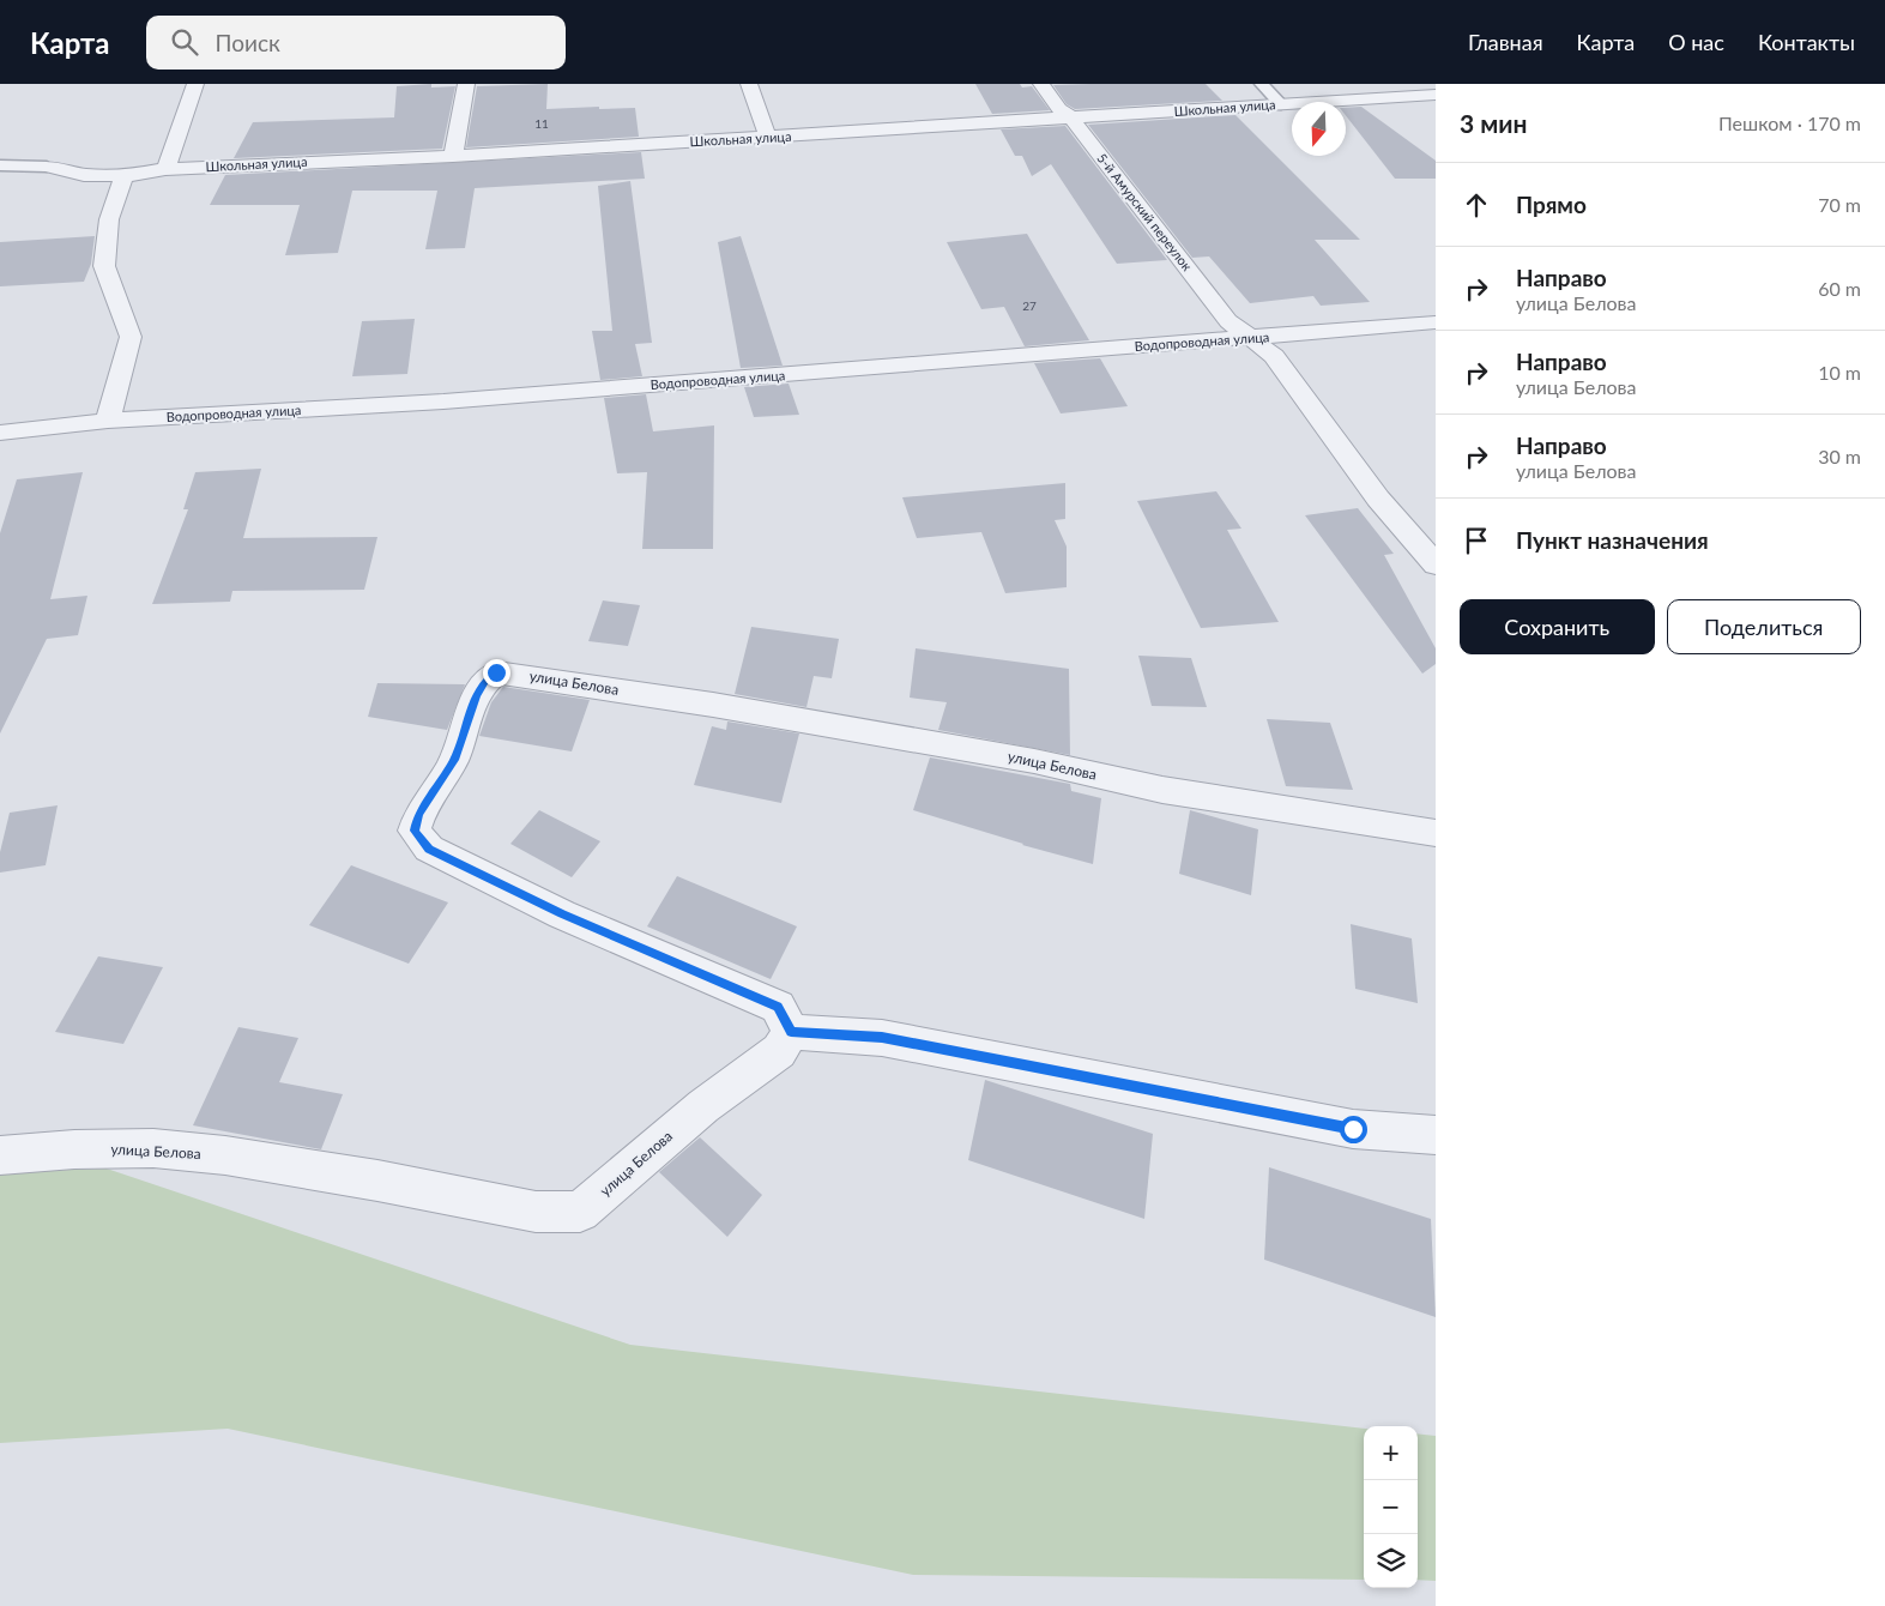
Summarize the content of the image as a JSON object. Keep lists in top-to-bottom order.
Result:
{
  "streets": {
    "street": [
      "Школьная улица",
      "5-й Амурский переулок",
      "Водопроводная улица",
      "улица Белова"
    ]
  },
  "crossings": [
    ["Школьная улица", "5-й Амурский переулок"],
    ["5-й Амурский переулок", "Водопроводная улица"]
  ],
  "house_numbers": ["11", "27"],
  "north": "bottom",
  "page": {
    "header": "Карта",
    "search": "Поиск",
    "nav": [
      "Главная",
      "Карта",
      "О нас",
      "Контакты"
    ],
    "heading": ["3 мин", "Пешком · 170 m"],
    "list": [
      ["Прямо", "70 m"],
      ["Направо", "улица Белова", "60 m"],
      ["Направо", "улица Белова", "10 m"],
      ["Направо", "улица Белова", "30 m"],
      "Пункт назначения"
    ],
    "buttons": ["Сохранить", "Поделиться"],
    "map_buttons": ["+", "−"]
  }
}
